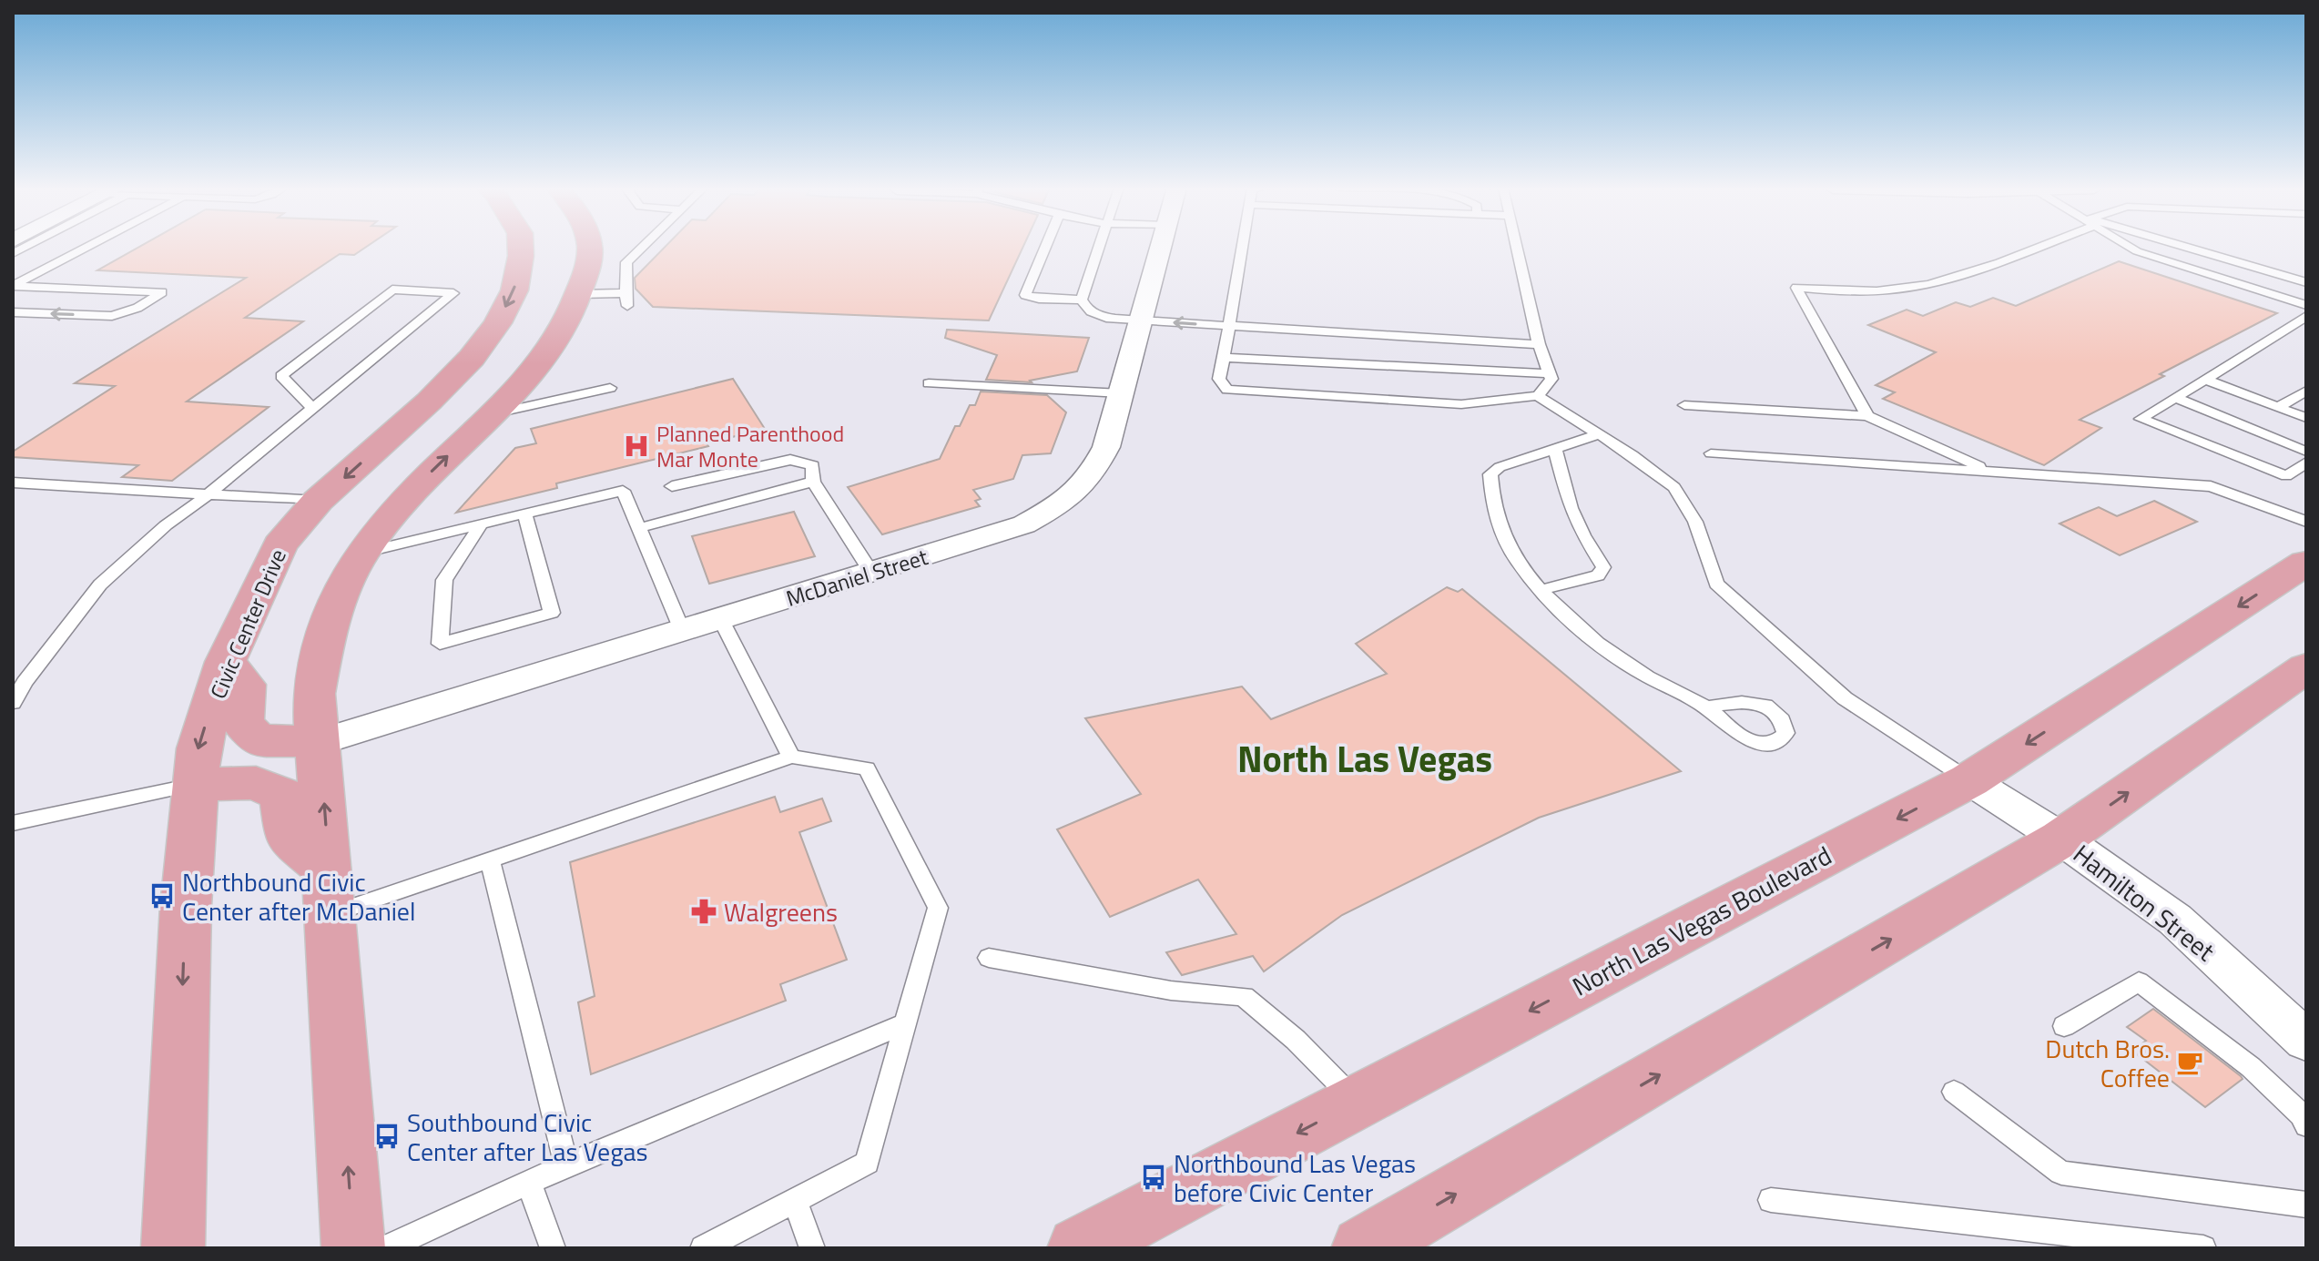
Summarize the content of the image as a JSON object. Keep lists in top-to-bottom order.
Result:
{
  "streets": {
    "main road": ["Civic Center Drive", "North Las Vegas Boulevard"],
    "street": ["McDaniel Street", "Hamilton Street"]
  },
  "crossings": [
    ["Hamilton Street", "North Las Vegas Boulevard"]
  ],
  "districts": ["North Las Vegas"],
  "places": {
    "hospital": ["Planned Parenthood Mar Monte"],
    "bus stop": ["Northbound Civic Center after McDaniel", "Southbound Civic Center after Las Vegas", "Northbound Las Vegas before Civic Center"],
    "pharmacy": ["Walgreens"],
    "cafe": ["Dutch Bros. Coffee"]
  }
}
